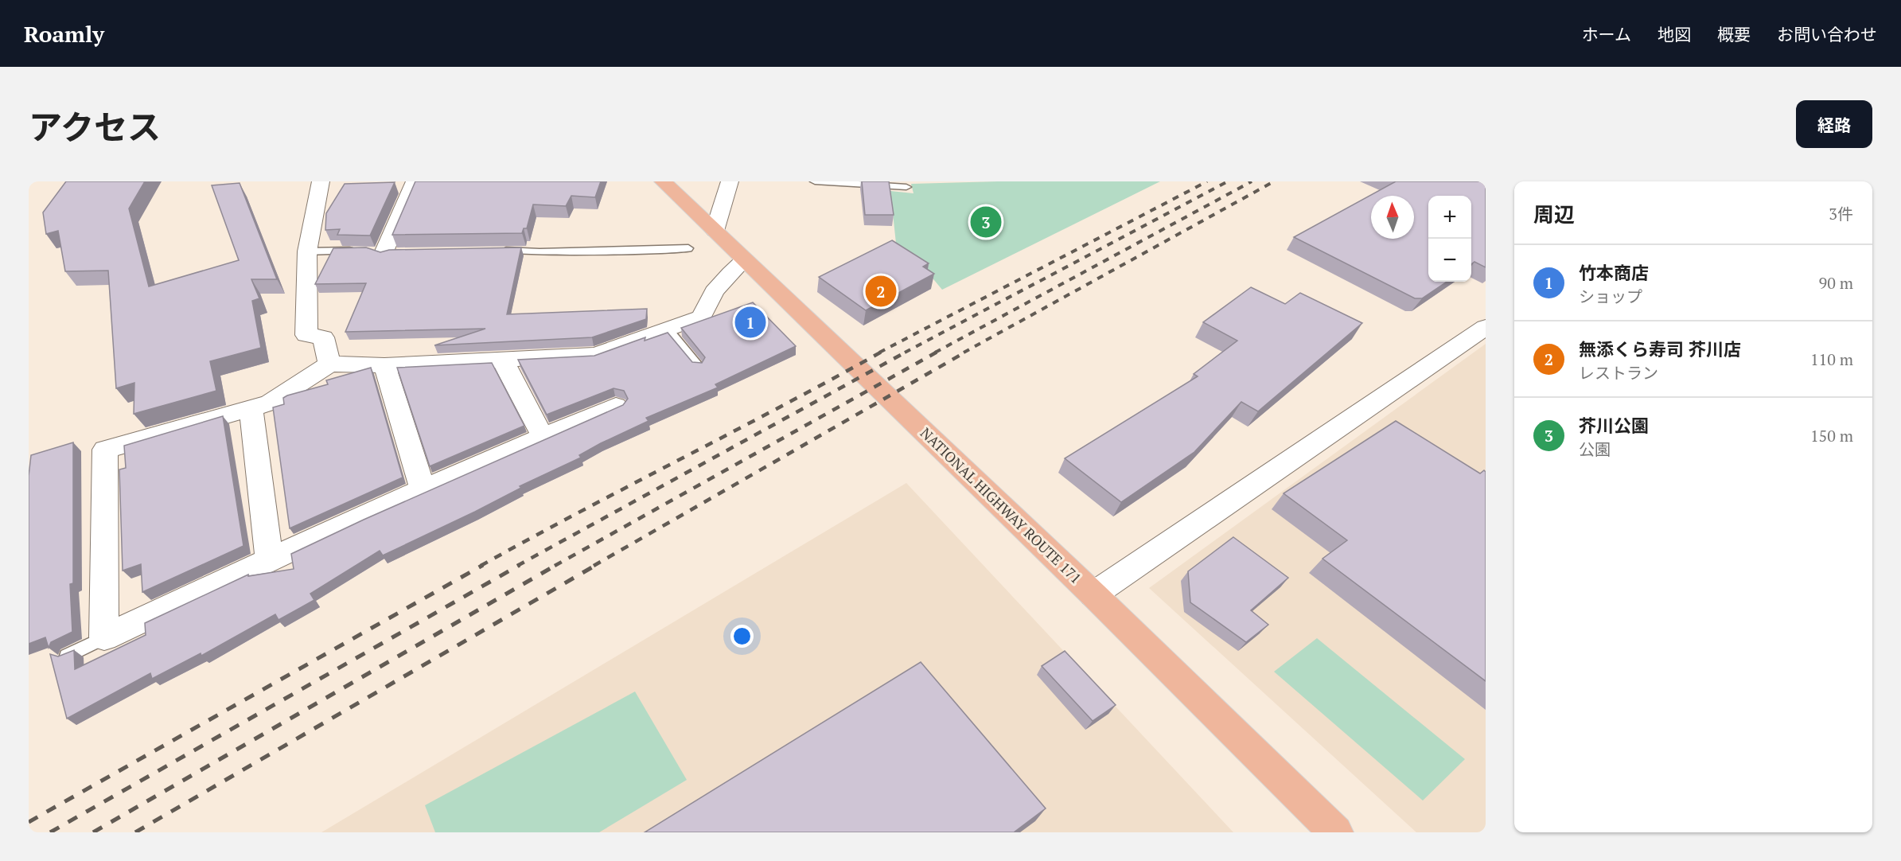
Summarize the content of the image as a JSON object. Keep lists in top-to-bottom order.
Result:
{
  "streets": {
    "highway": ["NATIONAL HIGHWAY ROUTE 171"]
  },
  "north": "top",
  "page": {
    "header": "Roamly",
    "nav": [
      "ホーム",
      "地図",
      "概要",
      "お問い合わせ"
    ],
    "title": "アクセス",
    "buttons": "経路",
    "heading": ["周辺", "3件"],
    "map_buttons": ["+", "−"],
    "pins": ["3", "2", "1"],
    "list": [
      {
        "mark": "1",
        "name": "竹本商店",
        "note": "ショップ",
        "value": "90 m"
      },
      {
        "mark": "2",
        "name": "無添くら寿司 芥川店",
        "note": "レストラン",
        "value": "110 m"
      },
      {
        "mark": "3",
        "name": "芥川公園",
        "note": "公園",
        "value": "150 m"
      }
    ]
  }
}
